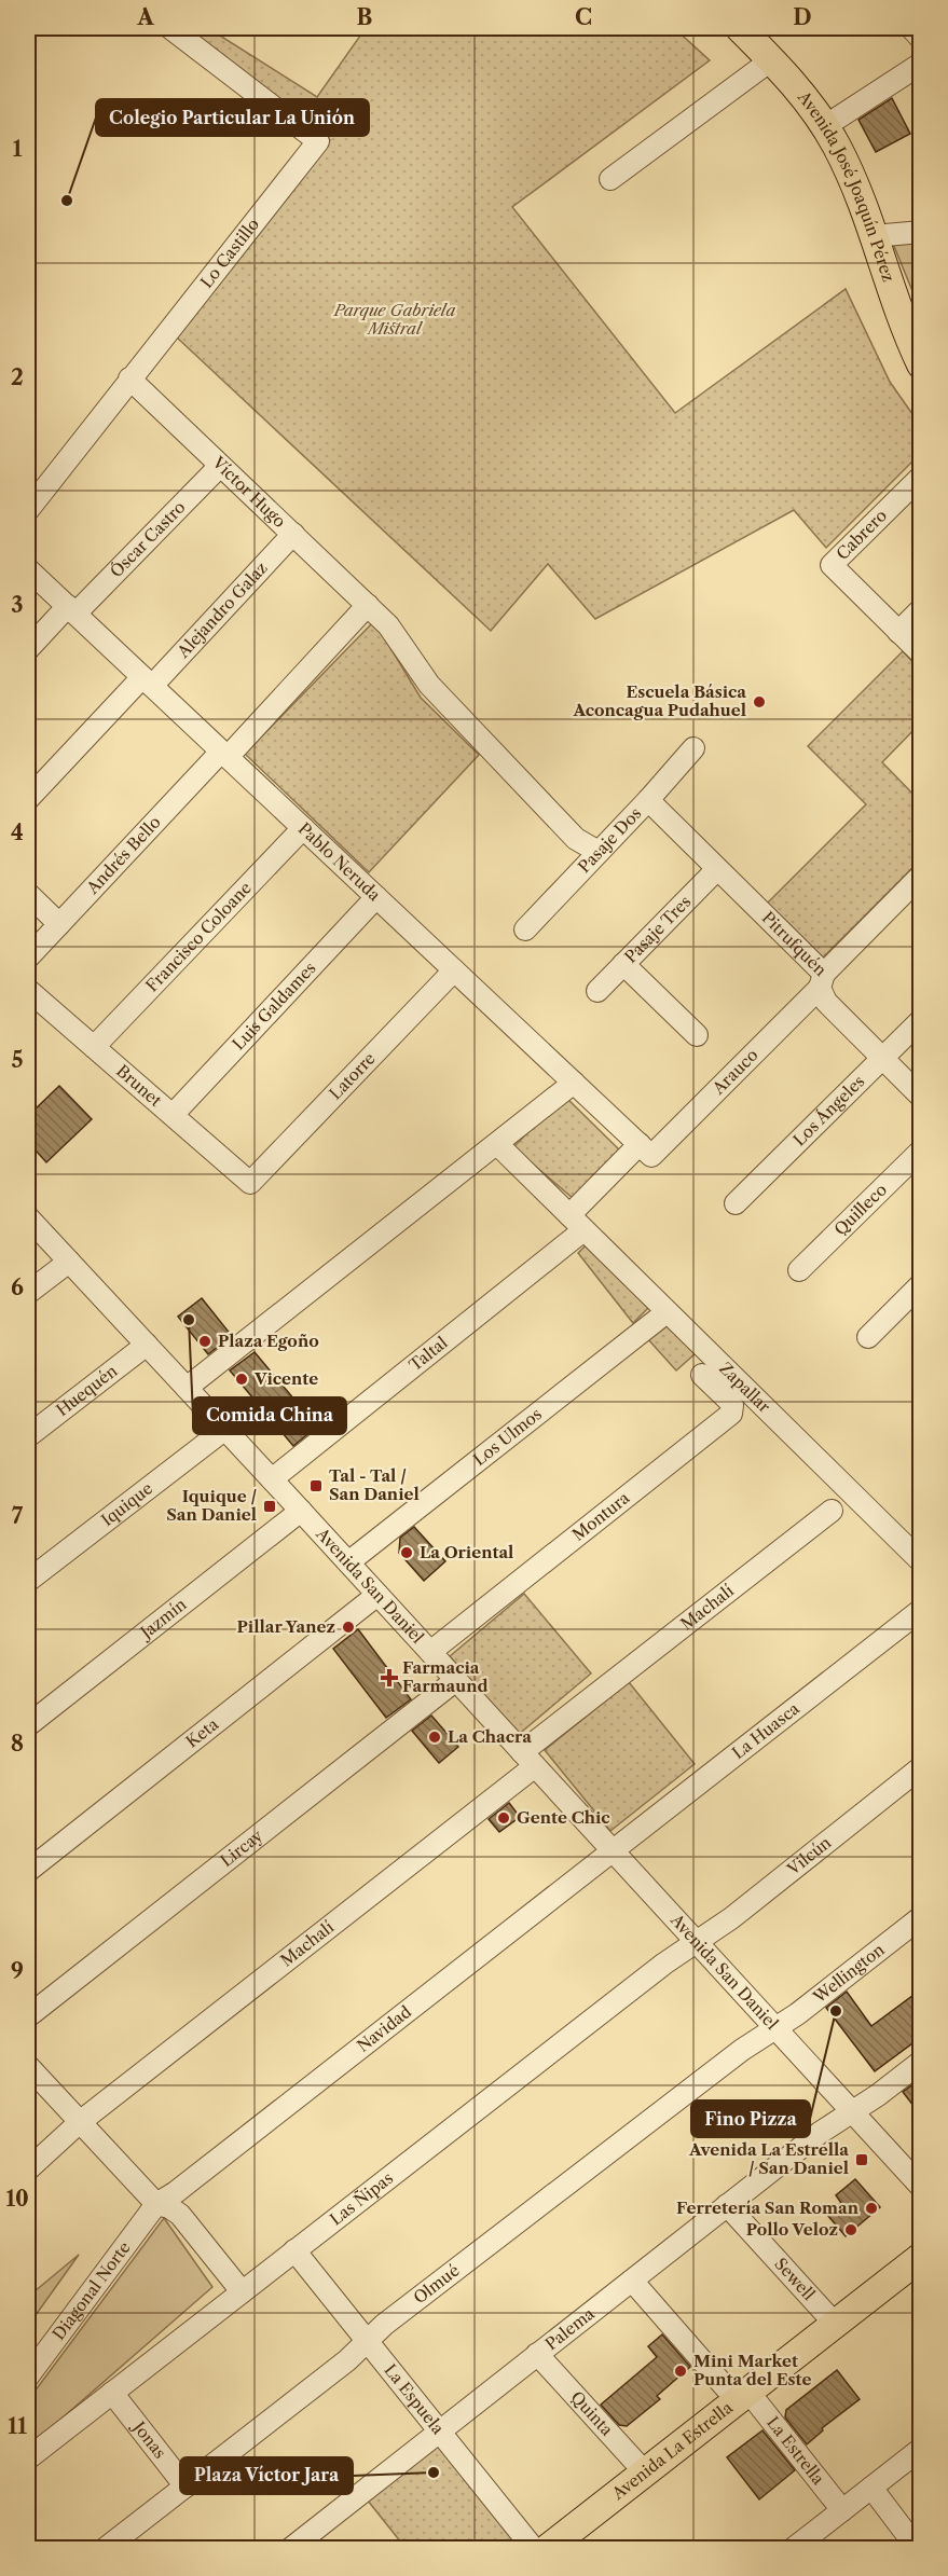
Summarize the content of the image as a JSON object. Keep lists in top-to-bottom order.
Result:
{
  "streets": {
    "main road": ["Avenida José Joaquín Pérez", "Avenida La Estrella"],
    "street": [
      "Lo Castillo",
      "Víctor Hugo",
      "Cabrero",
      "Óscar Castro",
      "Alejandro Galaz",
      "Pasaje Dos",
      "Andrés Bello",
      "Pablo Neruda",
      "Pasaje Tres",
      "Francisco Coloane",
      "Pitrufquén",
      "Luis Galdames",
      "Arauco",
      "Latorre",
      "Brunet",
      "Los Ángeles",
      "Quilleco",
      "Taltal",
      "Zapallar",
      "Huequén",
      "Los Ulmos",
      "Iquique",
      "Montura",
      "Avenida San Daniel",
      "Machalí",
      "Jazmín",
      "La Huasca",
      "Keta",
      "Lircay",
      "Vilcún",
      "Wellington",
      "Navidad",
      "Las Ñipas",
      "Sewell",
      "Olmué",
      "Diagonal Norte",
      "Palema",
      "La Espuela",
      "Quinta",
      "Jonas",
      "La Estrella"
    ]
  },
  "crossings": [
    ["Lo Castillo", "Víctor Hugo"],
    ["Víctor Hugo", "Óscar Castro"],
    ["Víctor Hugo", "Alejandro Galaz"],
    ["Víctor Hugo", "Andrés Bello"],
    ["Óscar Castro", "Pablo Neruda"],
    ["Alejandro Galaz", "Pablo Neruda"],
    ["Pasaje Dos", "Pitrufquén"],
    ["Andrés Bello", "Pablo Neruda"],
    ["Pablo Neruda", "Francisco Coloane"],
    ["Pablo Neruda", "Luis Galdames"],
    ["Pablo Neruda", "Arauco"],
    ["Pablo Neruda", "Latorre"],
    ["Pasaje Tres", "Pitrufquén"],
    ["Francisco Coloane", "Brunet"],
    ["Pitrufquén", "Arauco"],
    ["Pitrufquén", "Los Ángeles"],
    ["Luis Galdames", "Brunet"],
    ["Latorre", "Brunet"],
    ["Taltal", "Zapallar"],
    ["Taltal", "Avenida San Daniel"],
    ["Zapallar", "Los Ulmos"],
    ["Huequén", "Avenida San Daniel"],
    ["Los Ulmos", "Avenida San Daniel"],
    ["Iquique", "Avenida San Daniel"],
    ["Montura", "Avenida San Daniel"],
    ["Avenida San Daniel", "Machalí"],
    ["Avenida San Daniel", "Jazmín"],
    ["Avenida San Daniel", "La Huasca"],
    ["Avenida San Daniel", "Keta"],
    ["Avenida San Daniel", "Lircay"],
    ["Avenida San Daniel", "Vilcún"],
    ["Avenida San Daniel", "Wellington"],
    ["Avenida San Daniel", "Navidad"],
    ["Avenida San Daniel", "Las Ñipas"],
    ["Avenida San Daniel", "Olmué"],
    ["Avenida San Daniel", "Palema"],
    ["La Huasca", "Navidad"],
    ["Vilcún", "Las Ñipas"],
    ["Wellington", "Olmué"],
    ["Navidad", "Diagonal Norte"],
    ["Las Ñipas", "La Espuela"],
    ["Las Ñipas", "Jonas"],
    ["Sewell", "Palema"],
    ["Sewell", "Avenida La Estrella"],
    ["Olmué", "La Espuela"],
    ["Olmué", "Jonas"],
    ["Palema", "La Espuela"],
    ["Palema", "Quinta"],
    ["Palema", "La Estrella"],
    ["Quinta", "Avenida La Estrella"],
    ["Avenida La Estrella", "La Estrella"]
  ],
  "parks": ["Parque Gabriela Mistral"],
  "places": {
    "other": [
      "Colegio Particular La Unión",
      "Escuela Básica Aconcagua Pudahuel",
      "Comida China",
      "Plaza Egoño",
      "Vicente",
      "La Oriental",
      "Pillar Yanez",
      "La Chacra",
      "Gente Chic",
      "Fino Pizza",
      "Ferretería San Roman",
      "Pollo Veloz",
      "Mini Market Punta del Este",
      "Plaza Víctor Jara"
    ],
    "transit": ["Tal - Tal / San Daniel", "Iquique / San Daniel", "Avenida La Estrella / San Daniel"],
    "health": ["Farmacia Farmaund"]
  },
  "grid": {
    "columns": [
      "A",
      "B",
      "C",
      "D"
    ],
    "rows": [
      "1",
      "2",
      "3",
      "4",
      "5",
      "6",
      "7",
      "8",
      "9",
      "10",
      "11"
    ]
  }
}
